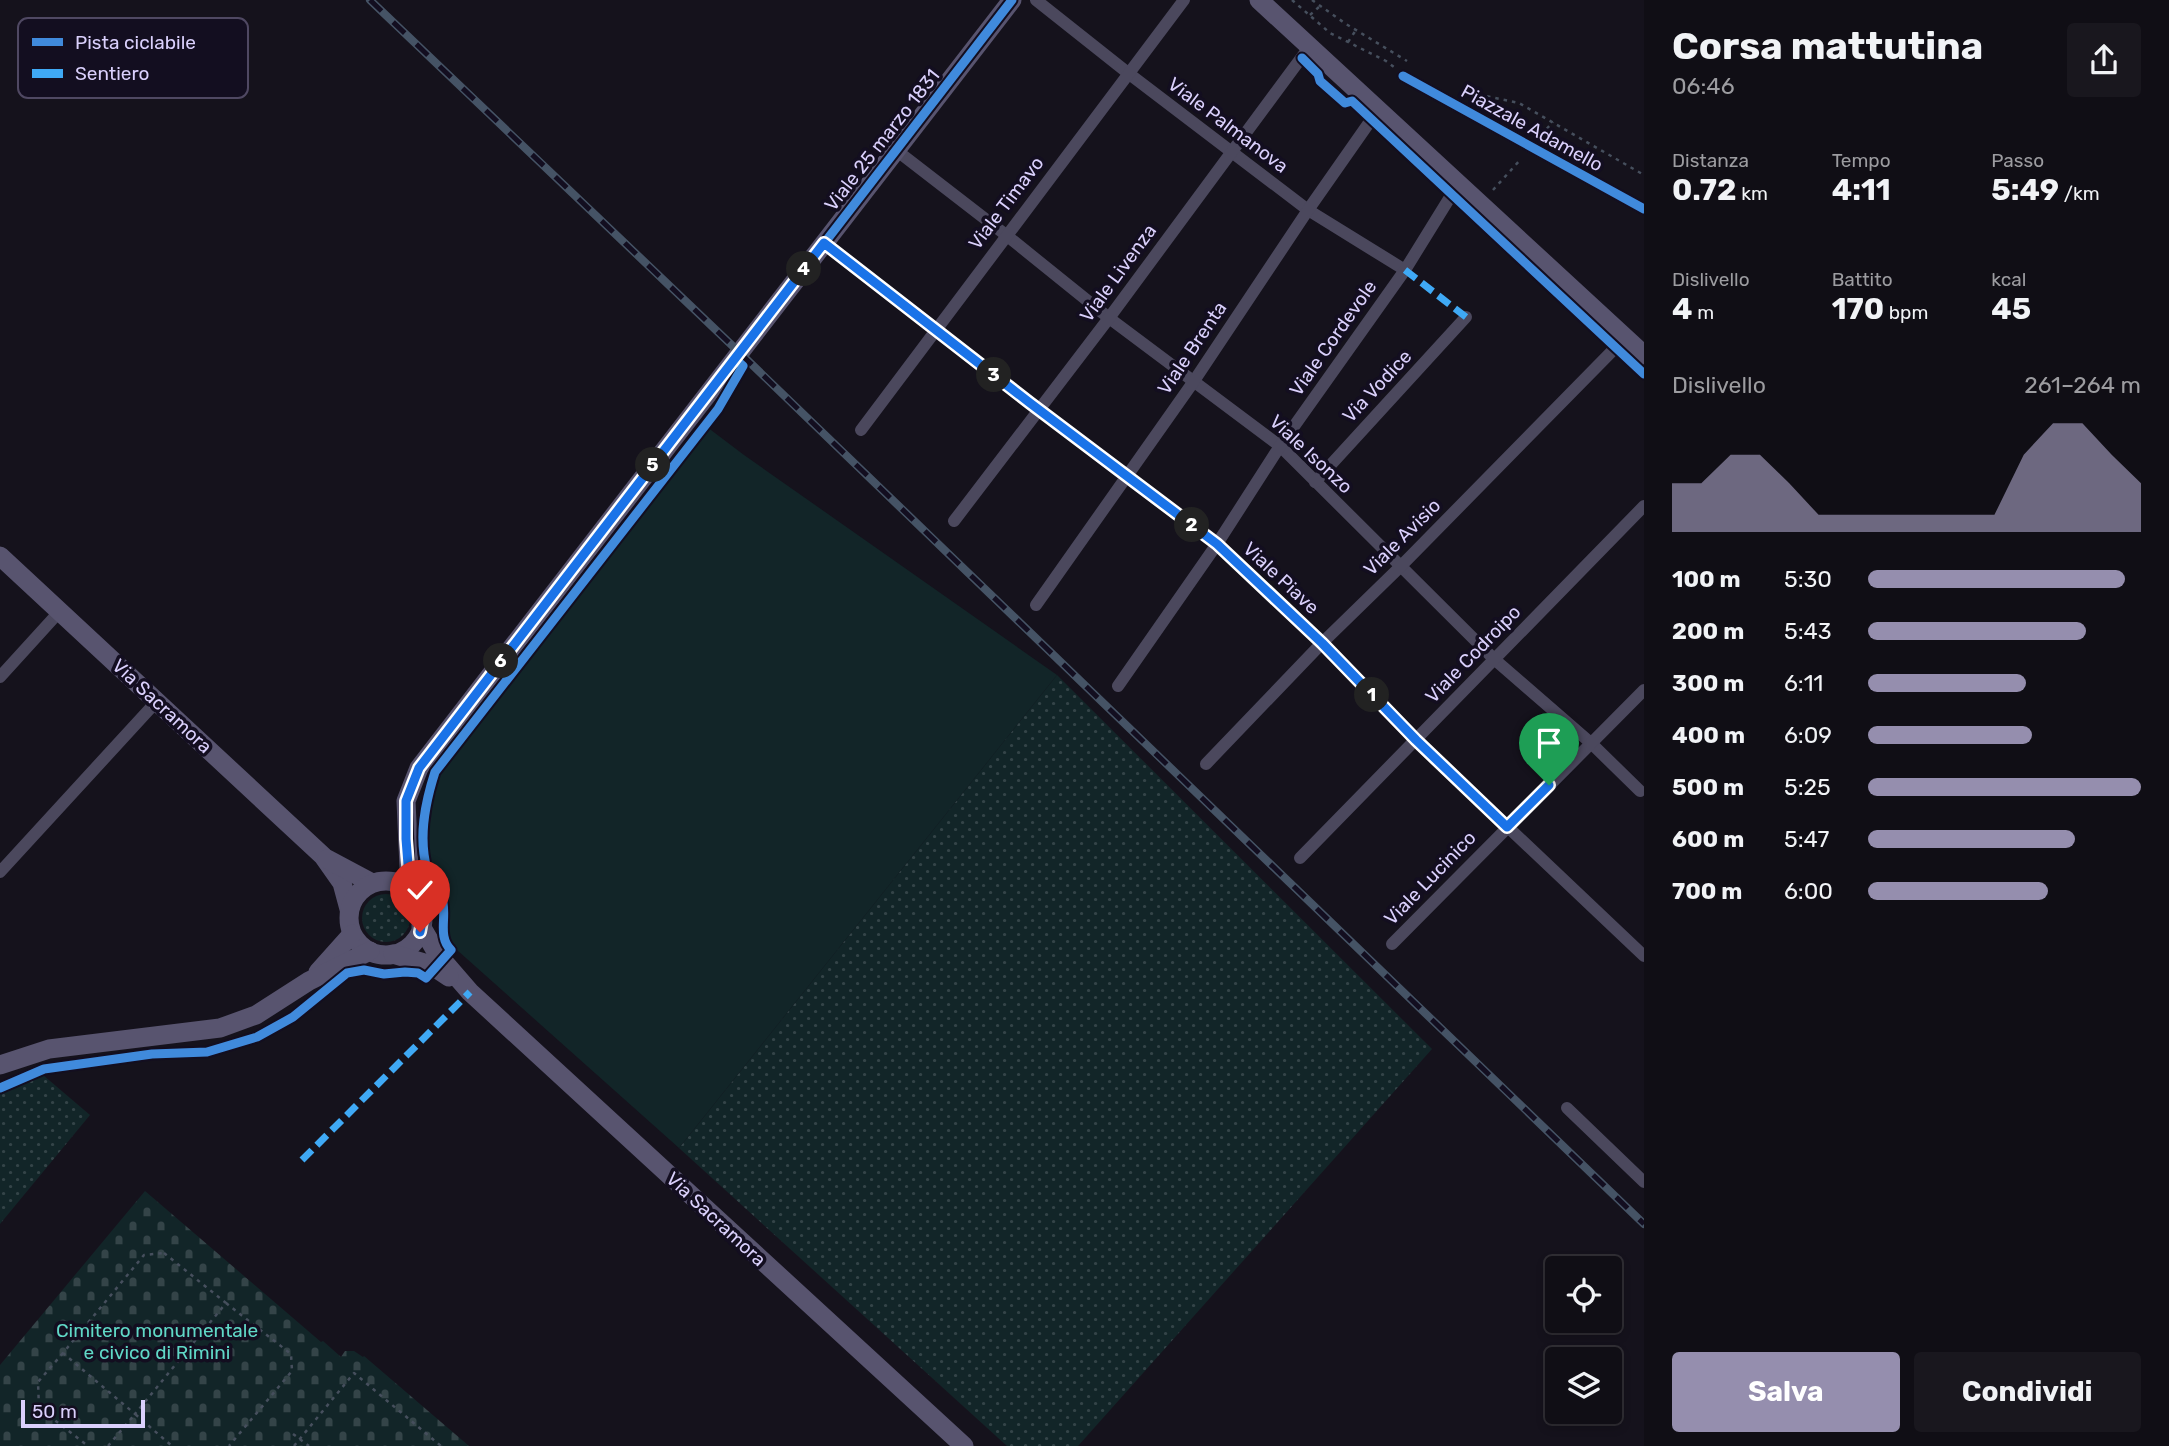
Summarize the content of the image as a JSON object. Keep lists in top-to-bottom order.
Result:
{
  "streets": {
    "street": [
      "Viale Palmanova",
      "Piazzale Adamello",
      "Viale 25 marzo 1831",
      "Viale Timavo",
      "Viale Livenza",
      "Viale Cordevole",
      "Viale Brenta",
      "Via Vodice",
      "Viale Isonzo",
      "Viale Avisio",
      "Viale Piave",
      "Viale Codroipo",
      "Via Sacramora",
      "Viale Lucinico"
    ]
  },
  "crossings": [
    ["Viale Palmanova", "Viale Timavo"],
    ["Viale Palmanova", "Viale Livenza"],
    ["Viale Palmanova", "Viale Cordevole"],
    ["Viale Palmanova", "Viale Brenta"],
    ["Viale 25 marzo 1831", "Viale Isonzo"],
    ["Viale 25 marzo 1831", "Viale Piave"],
    ["Viale 25 marzo 1831", "Via Sacramora"],
    ["Viale Timavo", "Viale Isonzo"],
    ["Viale Timavo", "Viale Piave"],
    ["Viale Livenza", "Viale Isonzo"],
    ["Viale Livenza", "Viale Piave"],
    ["Viale Cordevole", "Viale Isonzo"],
    ["Viale Cordevole", "Viale Piave"],
    ["Viale Brenta", "Viale Isonzo"],
    ["Viale Brenta", "Viale Piave"],
    ["Via Vodice", "Viale Isonzo"],
    ["Viale Isonzo", "Viale Avisio"],
    ["Viale Isonzo", "Viale Codroipo"],
    ["Viale Isonzo", "Viale Lucinico"],
    ["Viale Avisio", "Viale Piave"],
    ["Viale Piave", "Viale Codroipo"],
    ["Viale Piave", "Viale Lucinico"]
  ],
  "parks": ["Cimitero monumentale e civico di Rimini"],
  "legend": ["Pista ciclabile", "Sentiero"],
  "scale_bar": "50 m",
  "page": {
    "heading": ["Corsa mattutina", "06:46"],
    "stats": [
      ["Distanza", "0.72 km"],
      ["Tempo", "4:11"],
      ["Passo", "5:49 /km"],
      ["Dislivello", "4 m"],
      ["Battito", "170 bpm"],
      ["kcal", "45"]
    ],
    "pins": [
      "4",
      "3",
      "5",
      "2",
      "6",
      "1"
    ],
    "chart": ["Dislivello", "261–264 m"],
    "list": [
      {
        "name": "100 m",
        "note": "5:30"
      },
      {
        "name": "200 m",
        "note": "5:43"
      },
      {
        "name": "300 m",
        "note": "6:11"
      },
      {
        "name": "400 m",
        "note": "6:09"
      },
      {
        "name": "500 m",
        "note": "5:25"
      },
      {
        "name": "600 m",
        "note": "5:47"
      },
      {
        "name": "700 m",
        "note": "6:00"
      }
    ],
    "buttons": ["Salva", "Condividi"],
    "scale": "50 m"
  }
}
